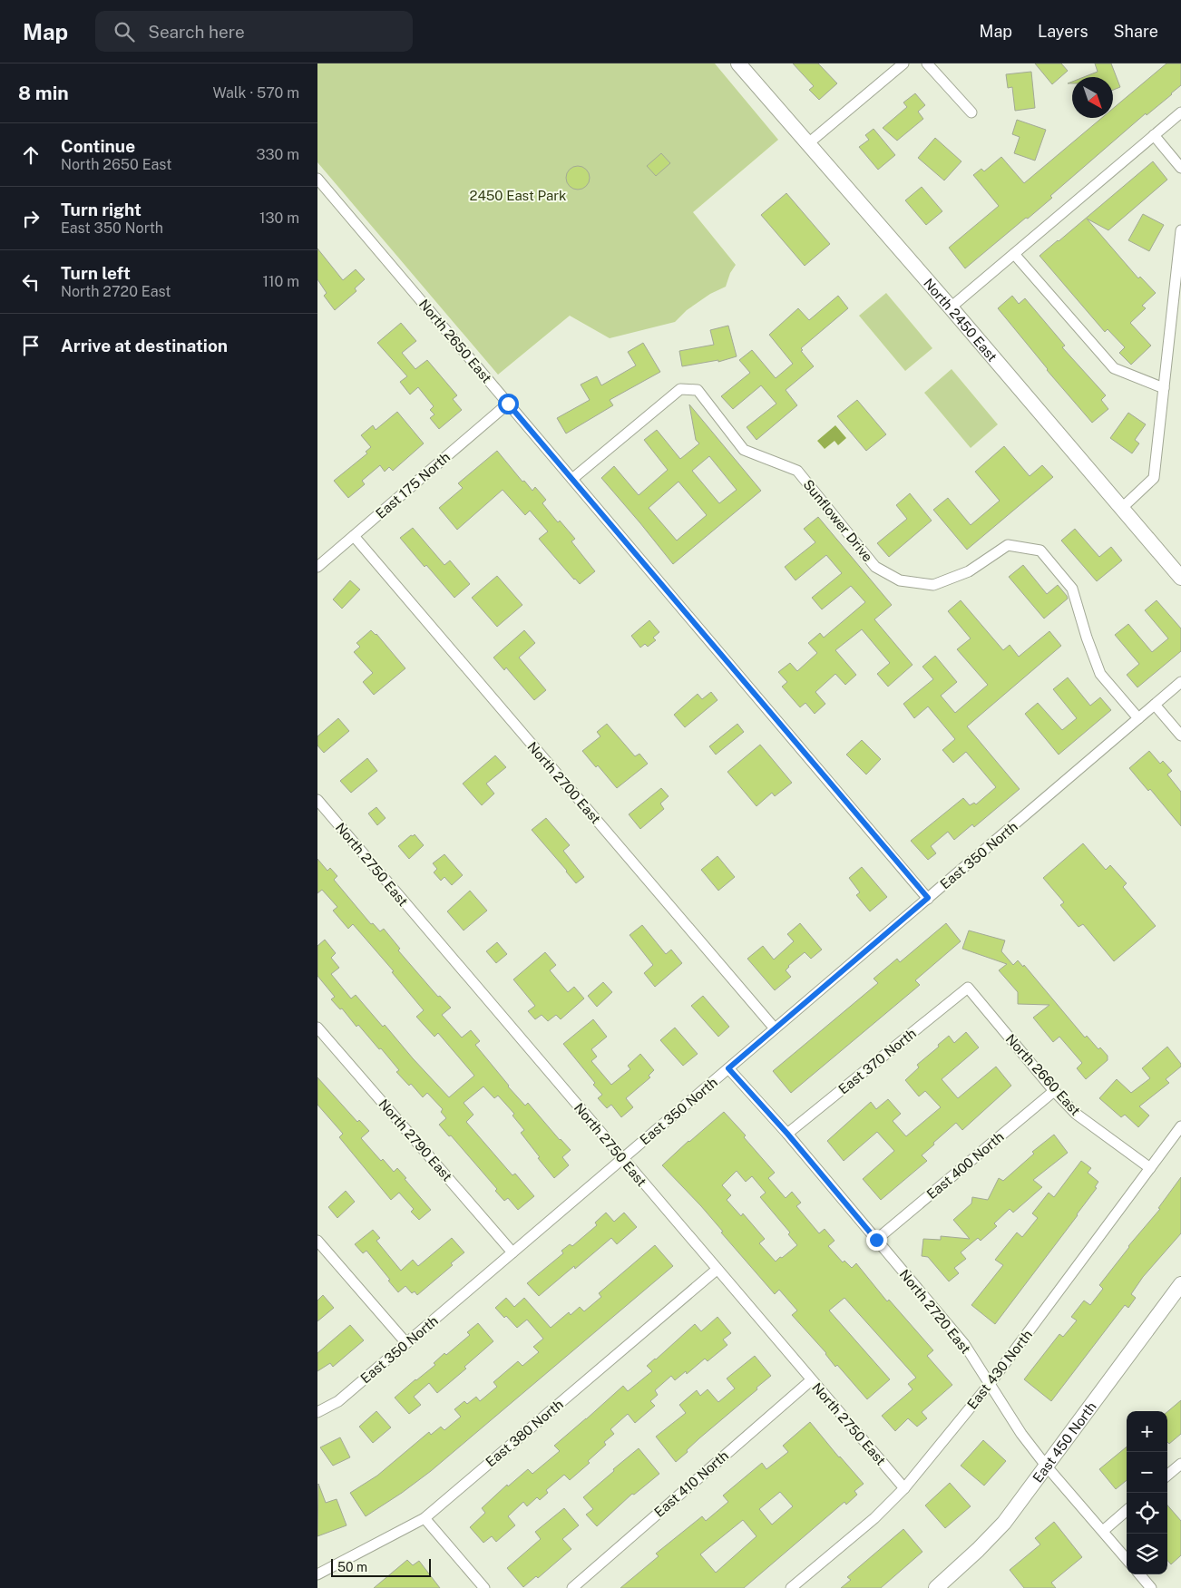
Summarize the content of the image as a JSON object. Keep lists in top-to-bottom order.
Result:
{
  "streets": {
    "street": [
      "North 2450 East",
      "North 2650 East",
      "East 175 North",
      "Sunflower Drive",
      "North 2700 East",
      "East 350 North",
      "North 2750 East",
      "East 370 North",
      "North 2660 East",
      "North 2790 East",
      "East 400 North",
      "North 2720 East",
      "East 430 North",
      "East 380 North",
      "East 450 North",
      "East 410 North"
    ]
  },
  "crossings": [
    ["North 2650 East", "East 175 North"],
    ["North 2650 East", "Sunflower Drive"],
    ["North 2650 East", "East 350 North"],
    ["East 175 North", "North 2700 East"],
    ["Sunflower Drive", "East 350 North"],
    ["North 2700 East", "East 350 North"],
    ["East 350 North", "North 2750 East"],
    ["East 350 North", "North 2790 East"],
    ["East 350 North", "North 2720 East"],
    ["North 2750 East", "East 430 North"],
    ["North 2750 East", "East 380 North"],
    ["North 2750 East", "East 410 North"],
    ["East 370 North", "North 2660 East"],
    ["East 370 North", "North 2720 East"],
    ["North 2660 East", "East 400 North"],
    ["North 2660 East", "East 430 North"],
    ["East 400 North", "North 2720 East"],
    ["North 2720 East", "East 430 North"],
    ["North 2720 East", "East 450 North"]
  ],
  "parks": ["2450 East Park"],
  "scale_bar": "50 m",
  "north": "bottom right",
  "page": {
    "header": "Map",
    "search": "Search here",
    "nav": ["Map", "Layers", "Share"],
    "heading": ["8 min", "Walk · 570 m"],
    "list": [
      ["Continue", "North 2650 East", "330 m"],
      ["Turn right", "East 350 North", "130 m"],
      ["Turn left", "North 2720 East", "110 m"],
      "Arrive at destination"
    ],
    "map_buttons": ["+", "−"],
    "scale": "50 m"
  }
}
